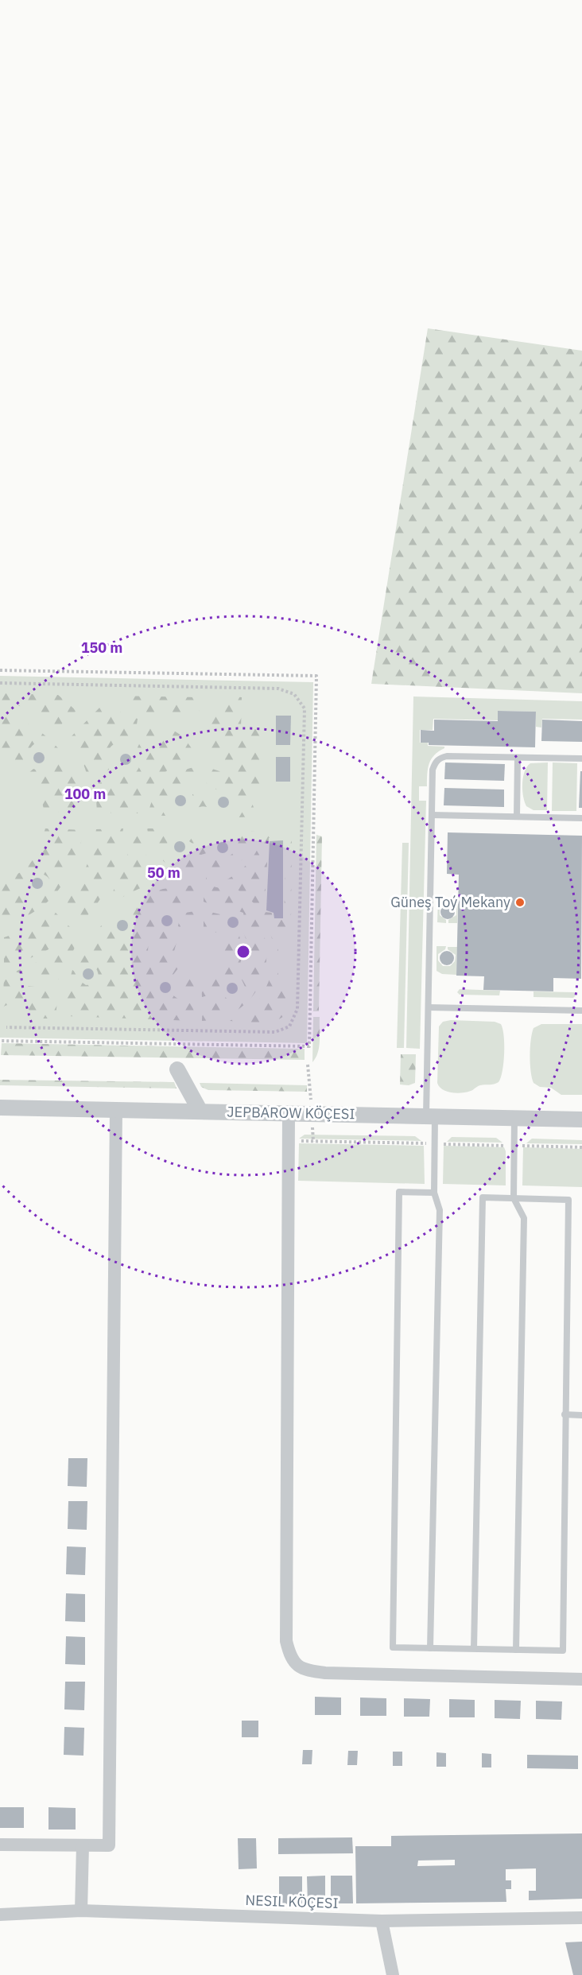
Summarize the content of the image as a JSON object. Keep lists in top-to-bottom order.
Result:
{
  "streets": {
    "street": ["JEPBAROW KÖÇESI", "NESIL KÖÇESI"]
  },
  "places": ["Güneş Toý Mekany"],
  "rings": ["150 m", "100 m", "50 m"]
}
